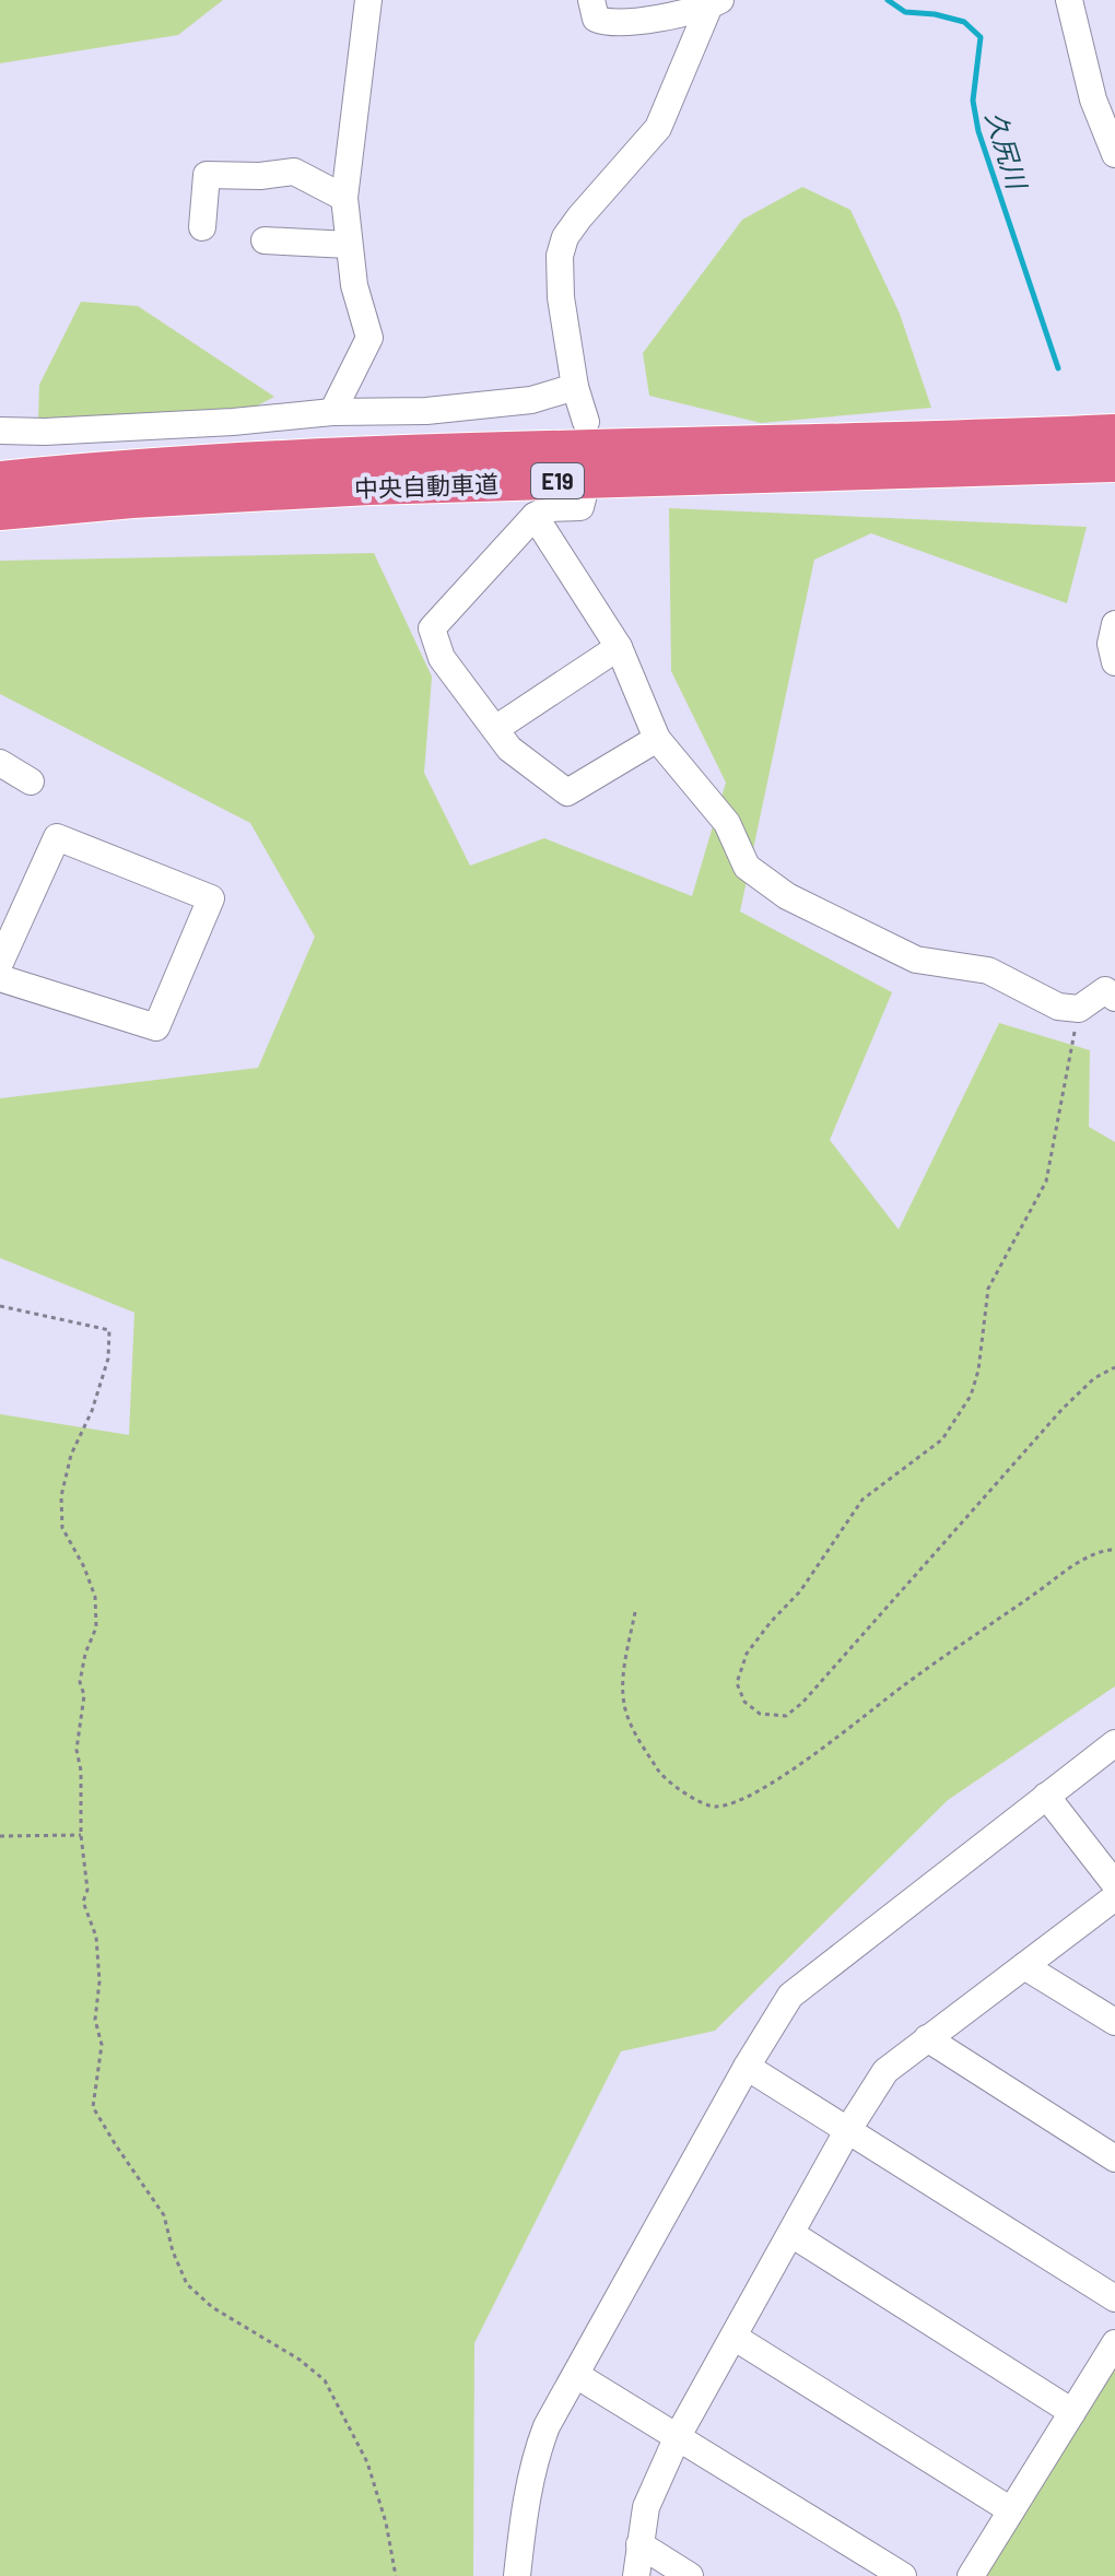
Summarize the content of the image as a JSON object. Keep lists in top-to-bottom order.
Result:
{
  "streets": {
    "highway": ["E19", "中央自動車道"]
  },
  "water": ["久尻川"]
}
